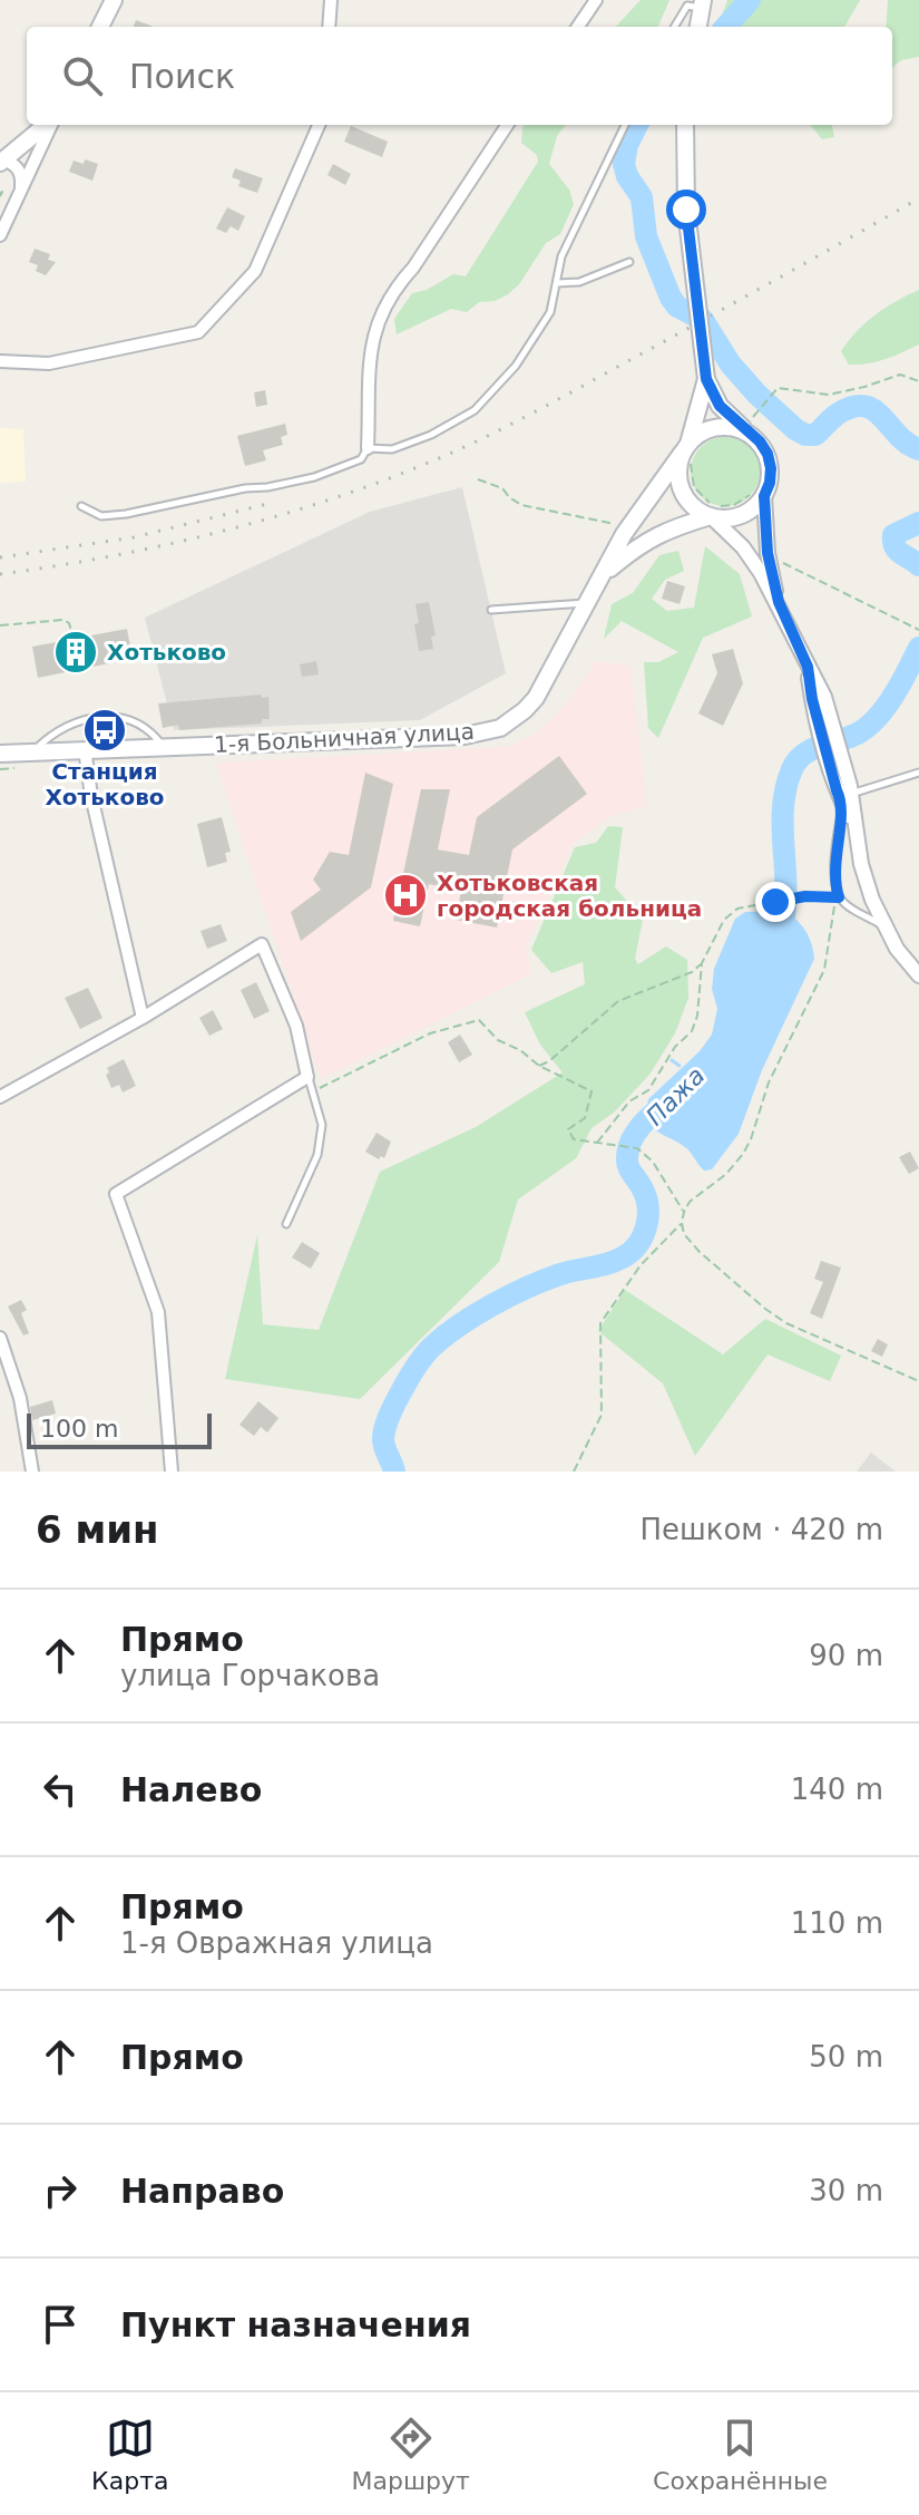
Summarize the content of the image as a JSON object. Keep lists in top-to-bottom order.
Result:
{
  "streets": {
    "main road": ["1-я Больничная улица"]
  },
  "water": ["Пажа"],
  "places": {
    "building": ["Хотьково"],
    "bus stop": ["Станция Хотьково"],
    "hospital": ["Хотьковская городская больница"]
  },
  "scale_bar": "100 m",
  "page": {
    "search": "Поиск",
    "scale": "100 m",
    "heading": ["6 мин", "Пешком · 420 m"],
    "list": [
      ["Прямо", "улица Горчакова", "90 m"],
      ["Налево", "140 m"],
      ["Прямо", "1-я Овражная улица", "110 m"],
      ["Прямо", "50 m"],
      ["Направо", "30 m"],
      "Пункт назначения"
    ],
    "nav": ["Карта", "Маршрут", "Сохранённые"]
  }
}
